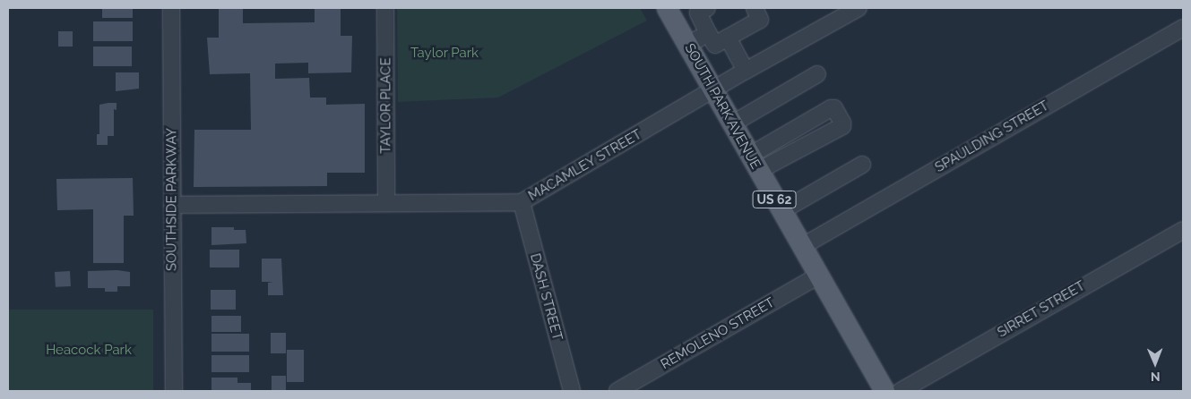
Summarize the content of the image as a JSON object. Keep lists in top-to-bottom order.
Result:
{
  "streets": {
    "main road": ["SOUTH PARK AVENUE", "US 62"],
    "street": [
      "TAYLOR PLACE",
      "SPAULDING STREET",
      "MACAMLEY STREET",
      "SOUTHSIDE PARKWAY",
      "DASH STREET",
      "SIRRET STREET",
      "REMOLENO STREET"
    ]
  },
  "crossings": [
    ["TAYLOR PLACE", "MACAMLEY STREET"],
    ["SOUTH PARK AVENUE", "SPAULDING STREET"],
    ["SOUTH PARK AVENUE", "MACAMLEY STREET"],
    ["SOUTH PARK AVENUE", "REMOLENO STREET"],
    ["MACAMLEY STREET", "SOUTHSIDE PARKWAY"],
    ["MACAMLEY STREET", "DASH STREET"]
  ],
  "parks": ["Taylor Park", "Heacock Park"],
  "north": "bottom"
}
